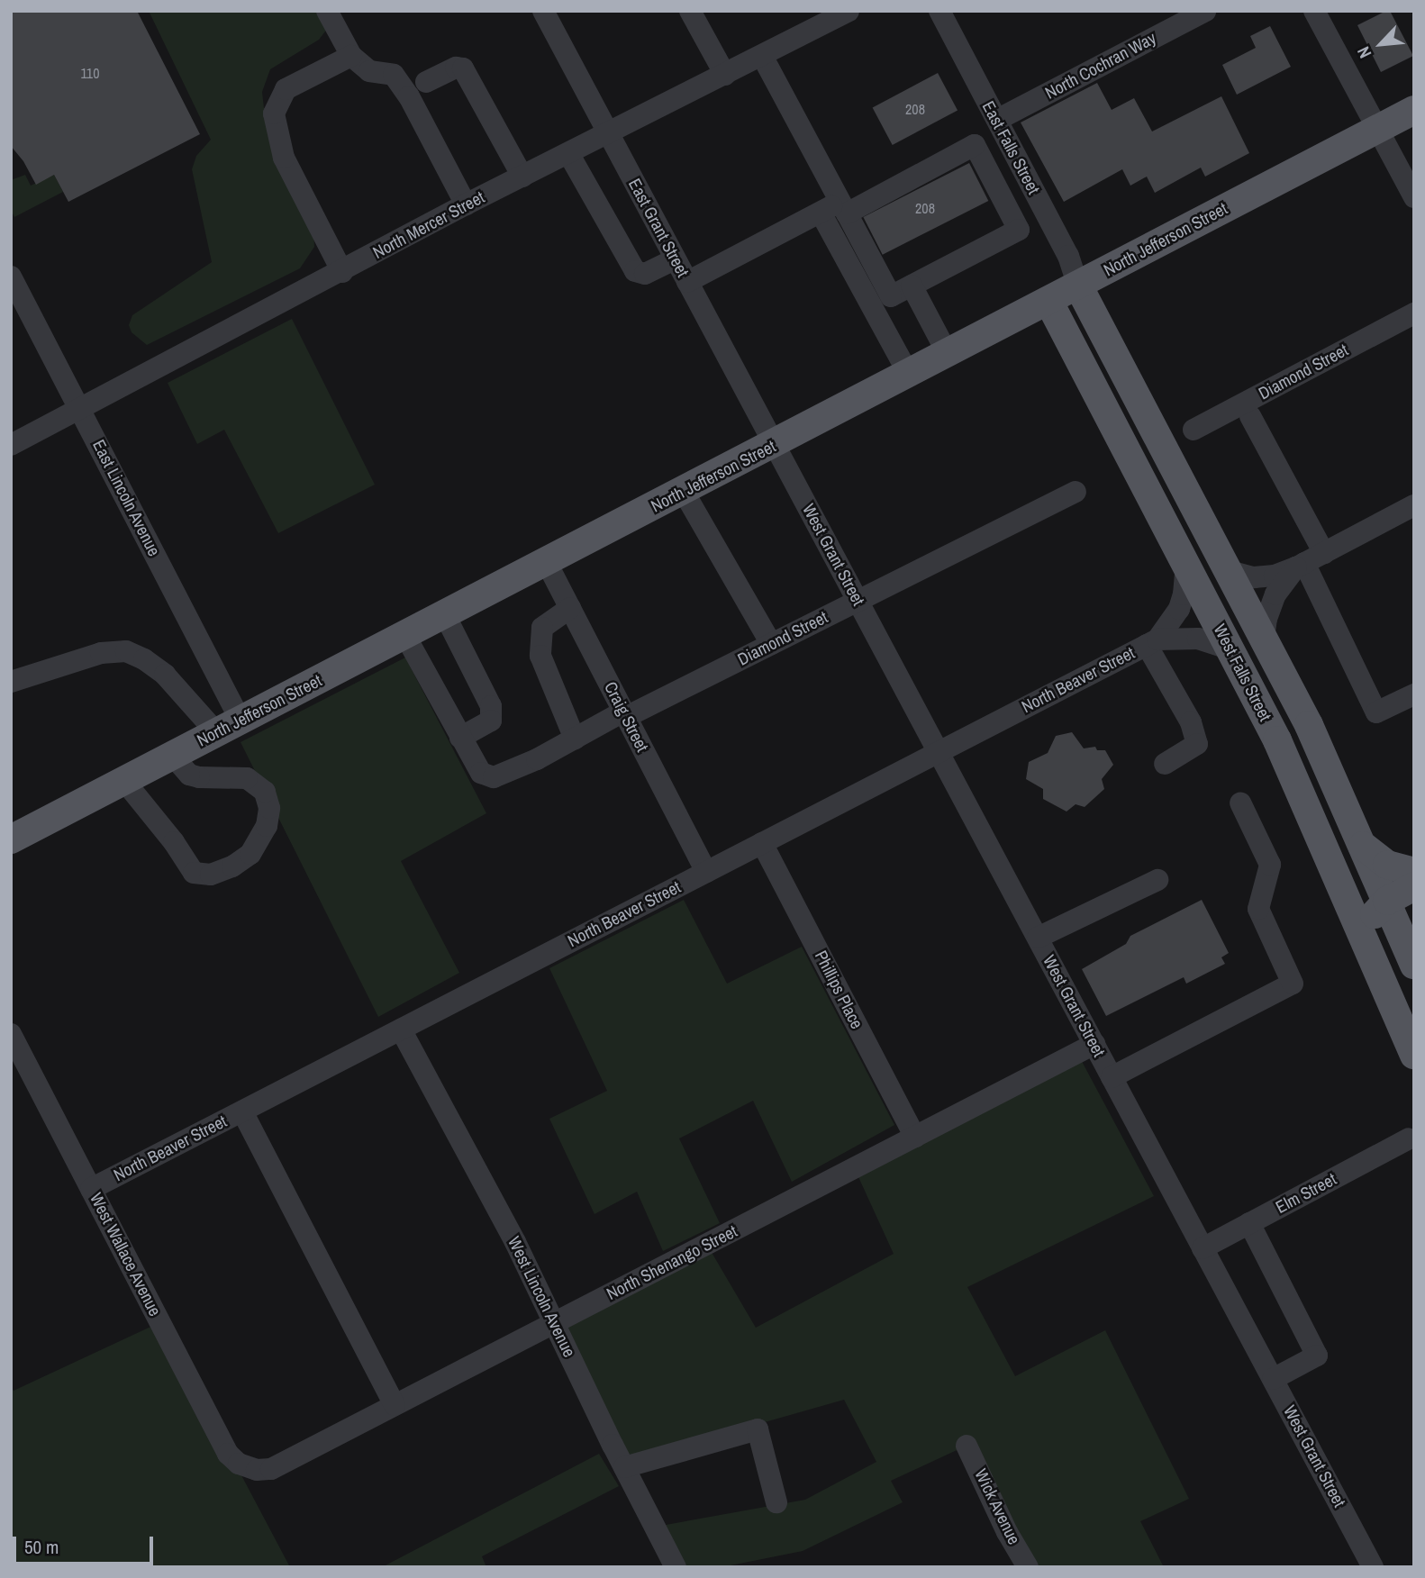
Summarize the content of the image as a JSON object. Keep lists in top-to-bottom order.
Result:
{
  "streets": {
    "main road": ["North Jefferson Street", "West Falls Street"],
    "street": [
      "North Cochran Way",
      "East Falls Street",
      "North Mercer Street",
      "East Grant Street",
      "Diamond Street",
      "East Lincoln Avenue",
      "West Grant Street",
      "North Beaver Street",
      "Craig Street",
      "Phillips Place",
      "Elm Street",
      "West Wallace Avenue",
      "North Shenango Street",
      "West Lincoln Avenue",
      "Wick Avenue"
    ]
  },
  "crossings": [
    ["North Cochran Way", "East Falls Street"],
    ["East Falls Street", "North Jefferson Street"],
    ["East Falls Street", "West Falls Street"],
    ["North Mercer Street", "East Grant Street"],
    ["North Mercer Street", "East Lincoln Avenue"],
    ["East Grant Street", "North Jefferson Street"],
    ["East Grant Street", "West Grant Street"],
    ["North Jefferson Street", "Diamond Street"],
    ["North Jefferson Street", "East Lincoln Avenue"],
    ["North Jefferson Street", "West Grant Street"],
    ["North Jefferson Street", "West Falls Street"],
    ["North Jefferson Street", "Craig Street"],
    ["Diamond Street", "West Grant Street"],
    ["Diamond Street", "Craig Street"],
    ["West Grant Street", "North Beaver Street"],
    ["West Grant Street", "Elm Street"],
    ["West Grant Street", "North Shenango Street"],
    ["West Falls Street", "North Beaver Street"],
    ["North Beaver Street", "Craig Street"],
    ["North Beaver Street", "Phillips Place"],
    ["North Beaver Street", "West Wallace Avenue"],
    ["North Beaver Street", "West Lincoln Avenue"],
    ["Phillips Place", "North Shenango Street"],
    ["West Wallace Avenue", "North Shenango Street"],
    ["North Shenango Street", "West Lincoln Avenue"]
  ],
  "house_numbers": ["110", "208", "208"],
  "scale_bar": "50 m",
  "north": "bottom left"
}
